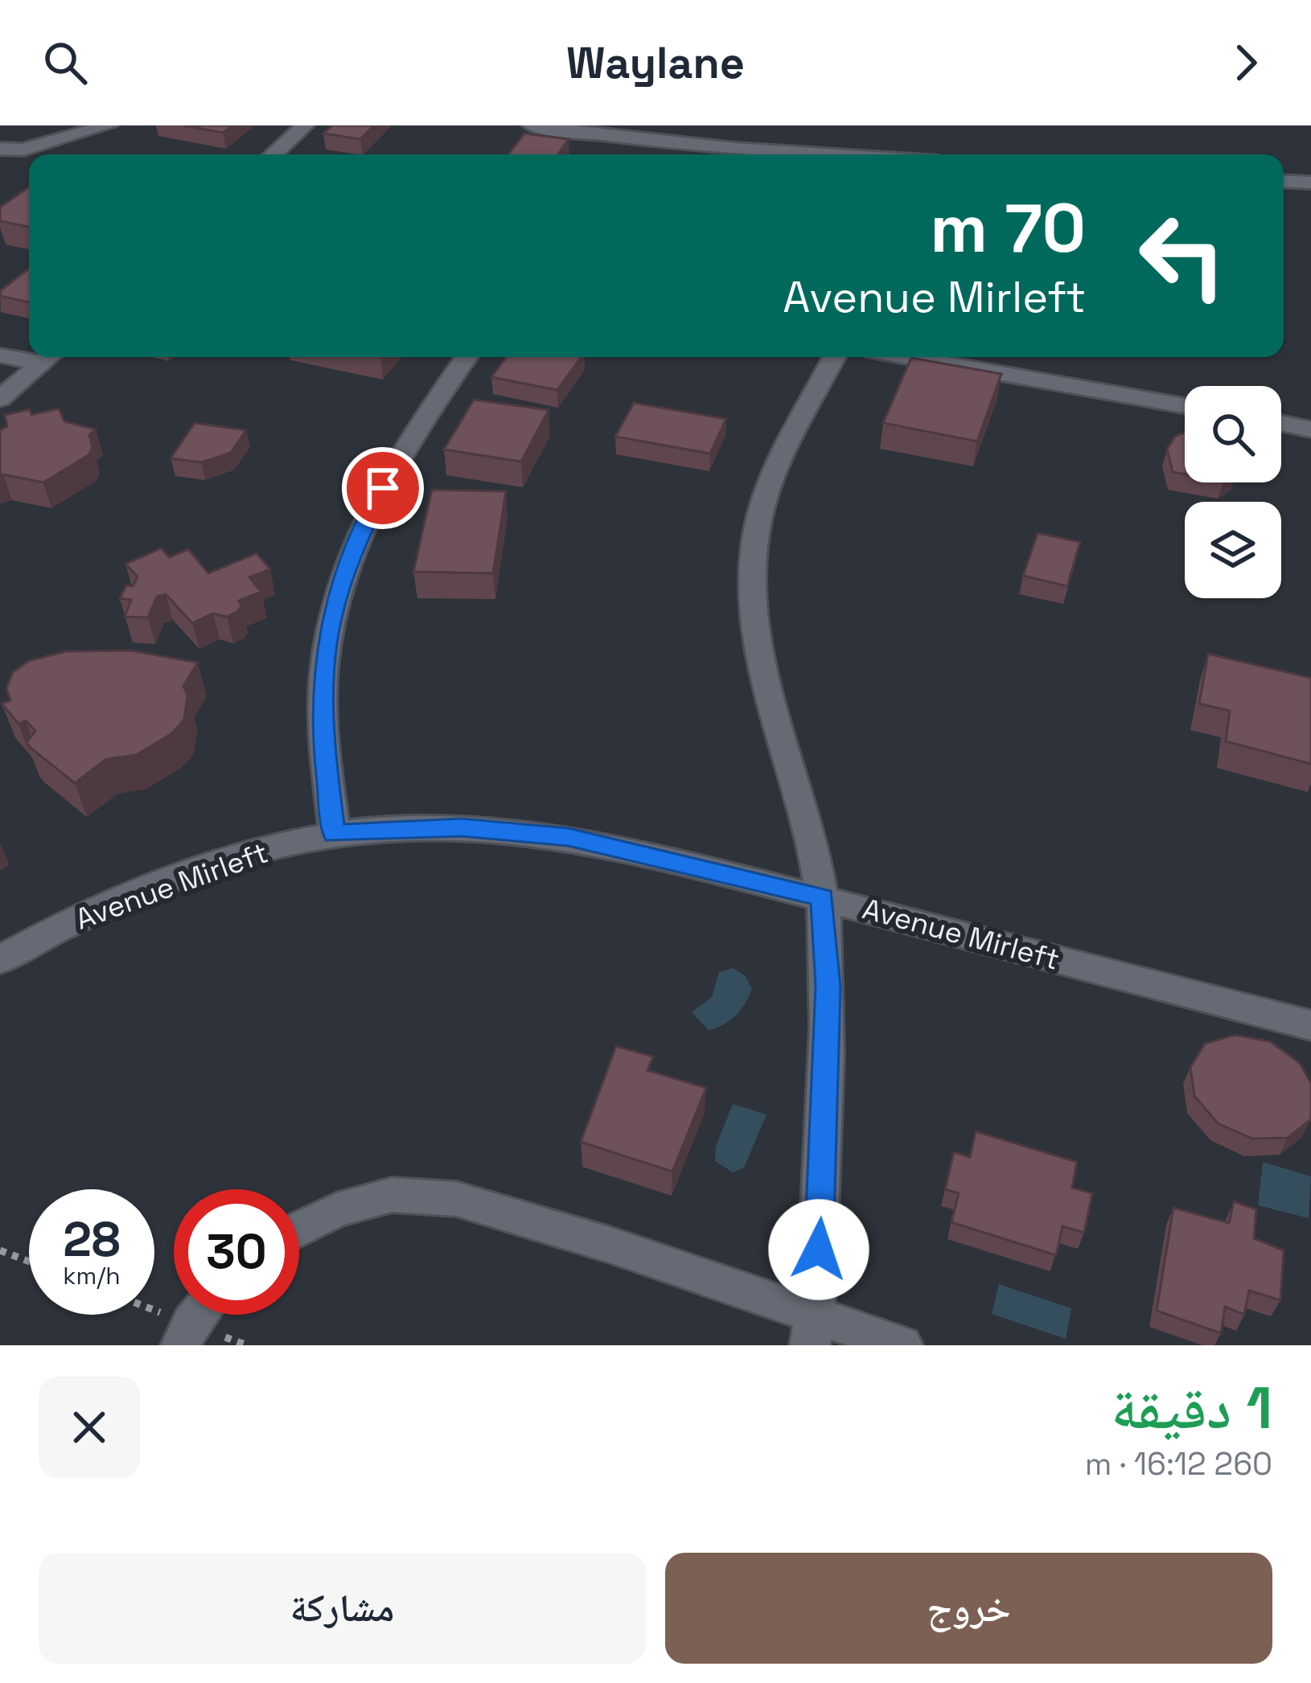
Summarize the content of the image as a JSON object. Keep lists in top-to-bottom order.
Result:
{
  "streets": {
    "street": ["Avenue Mirleft"]
  },
  "page": {
    "header": "Waylane",
    "turn": ["70 m", "Avenue Mirleft"],
    "speed": "28 km/h",
    "limit": "30",
    "heading": ["1 دقيقة", "260 m · 16:12"],
    "buttons": ["خروج", "مشاركة"]
  }
}
